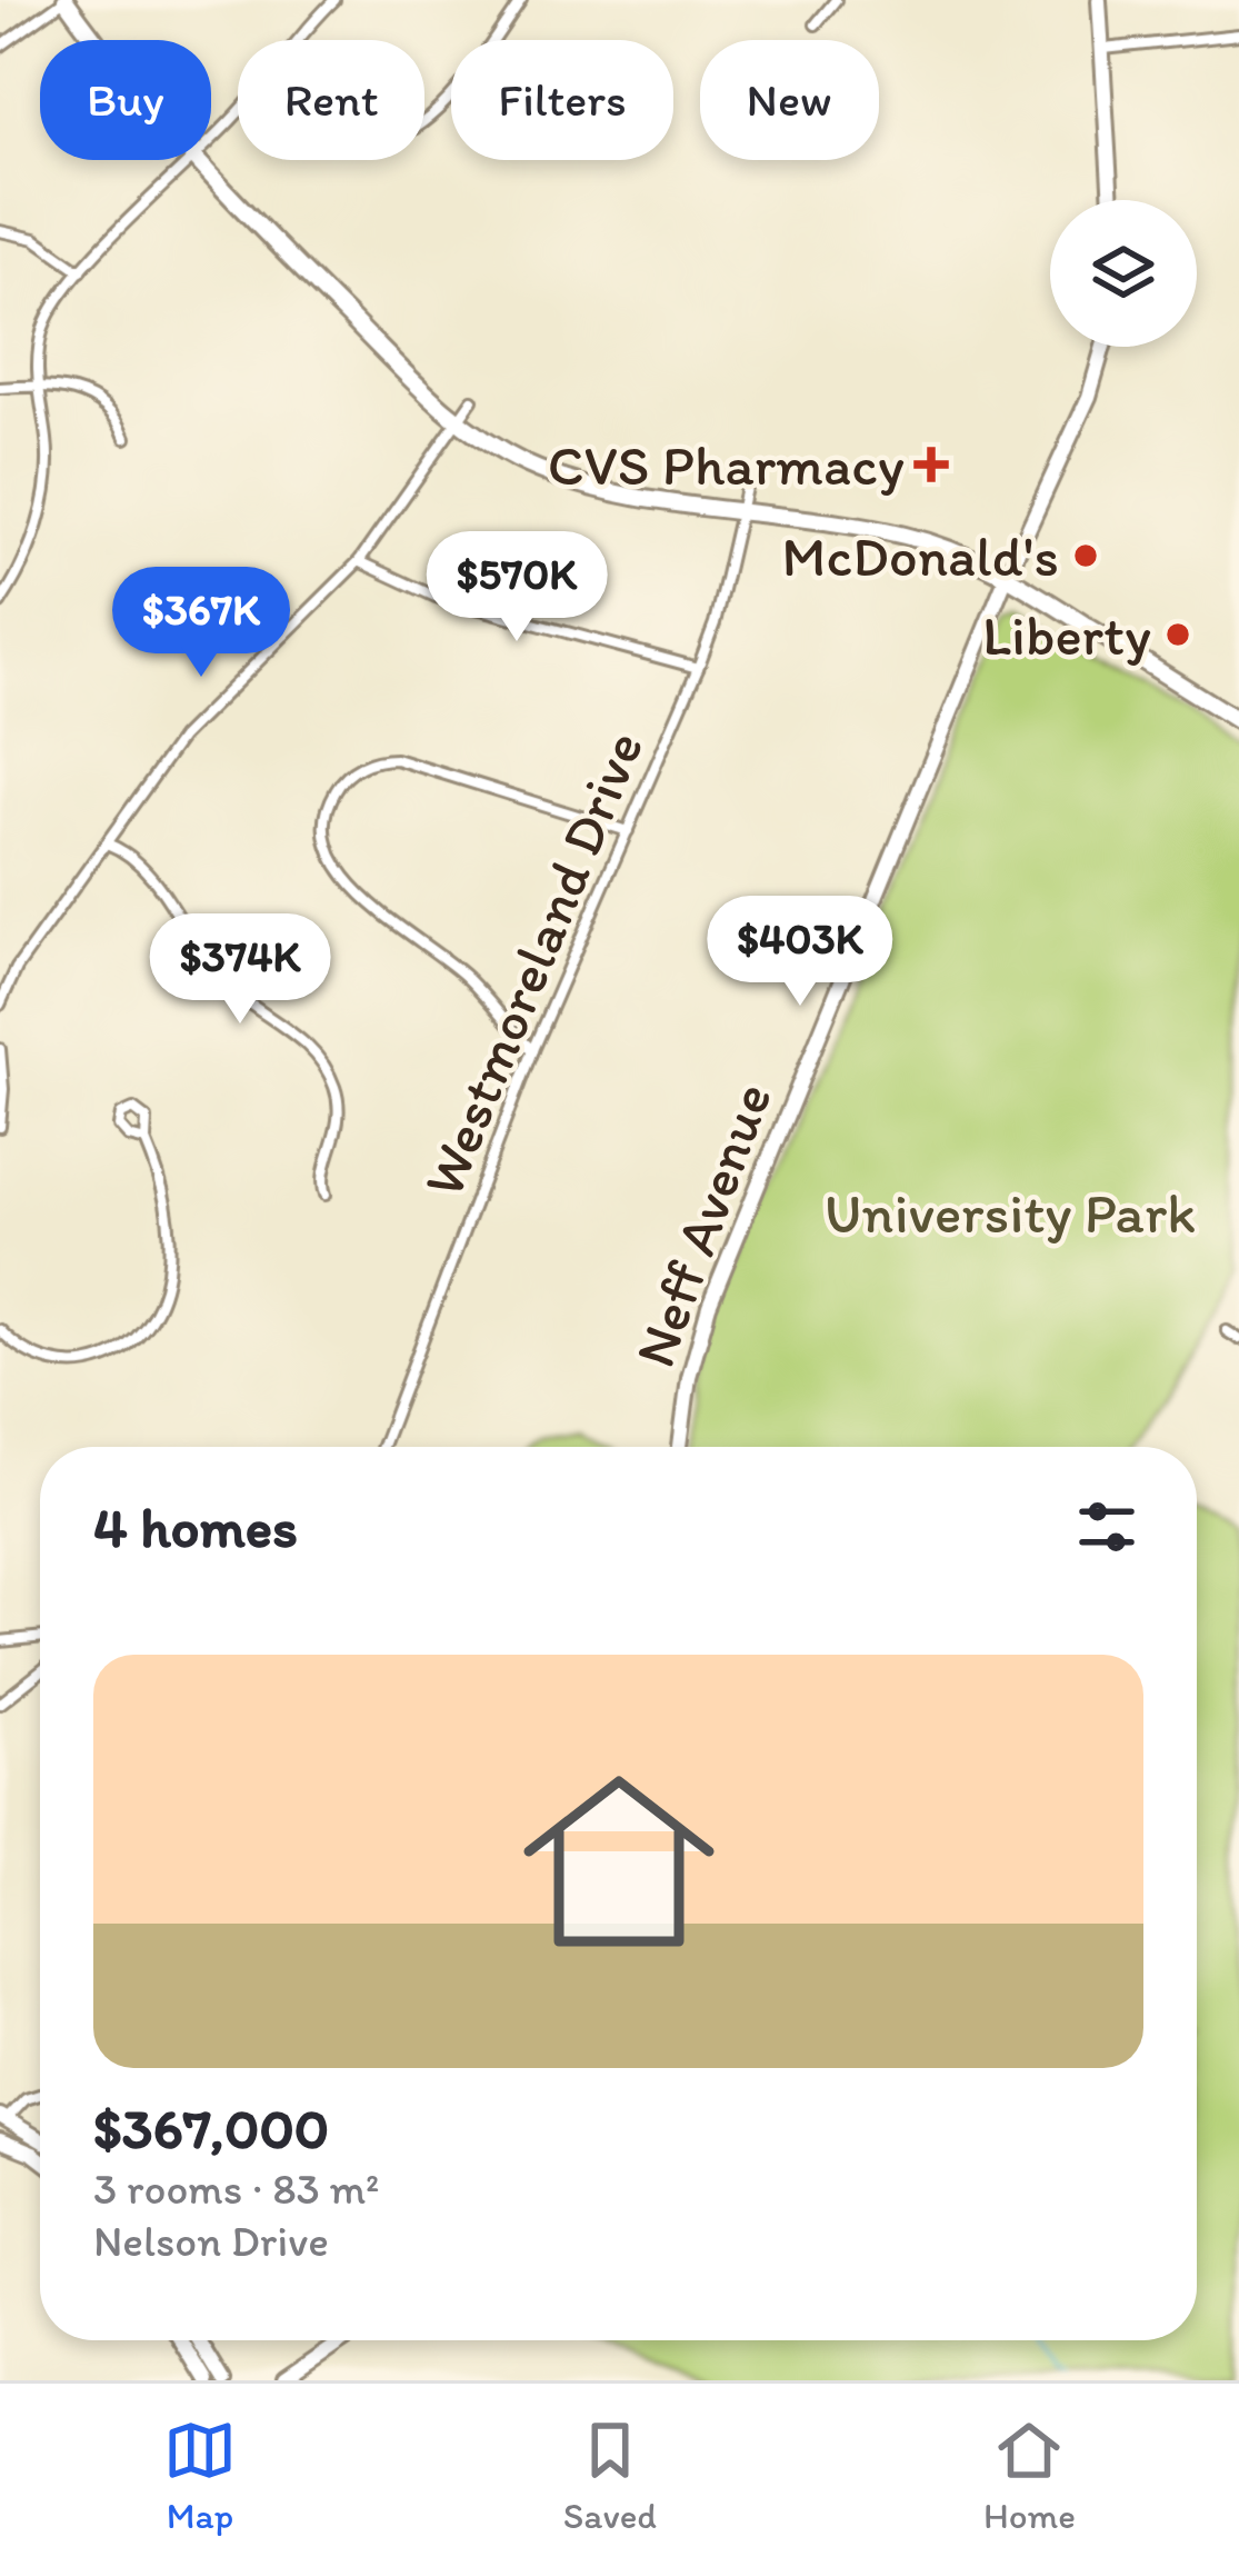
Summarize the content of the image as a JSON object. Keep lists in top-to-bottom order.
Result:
{
  "streets": {
    "main road": ["Neff Avenue"],
    "street": ["Westmoreland Drive"]
  },
  "parks": ["University Park"],
  "places": {
    "health": ["CVS Pharmacy"],
    "other": ["McDonald's", "Liberty"]
  },
  "page": {
    "chip": [
      "Buy",
      "Rent",
      "Filters",
      "New"
    ],
    "price": [
      "$570K",
      "$367K",
      "$403K",
      "$374K"
    ],
    "heading": "4 homes",
    "list": [
      {
        "name": "$367,000",
        "note": "3 rooms · 83 m² · Nelson Drive"
      }
    ],
    "tabs": ["Map", "Saved", "Home"]
  }
}
